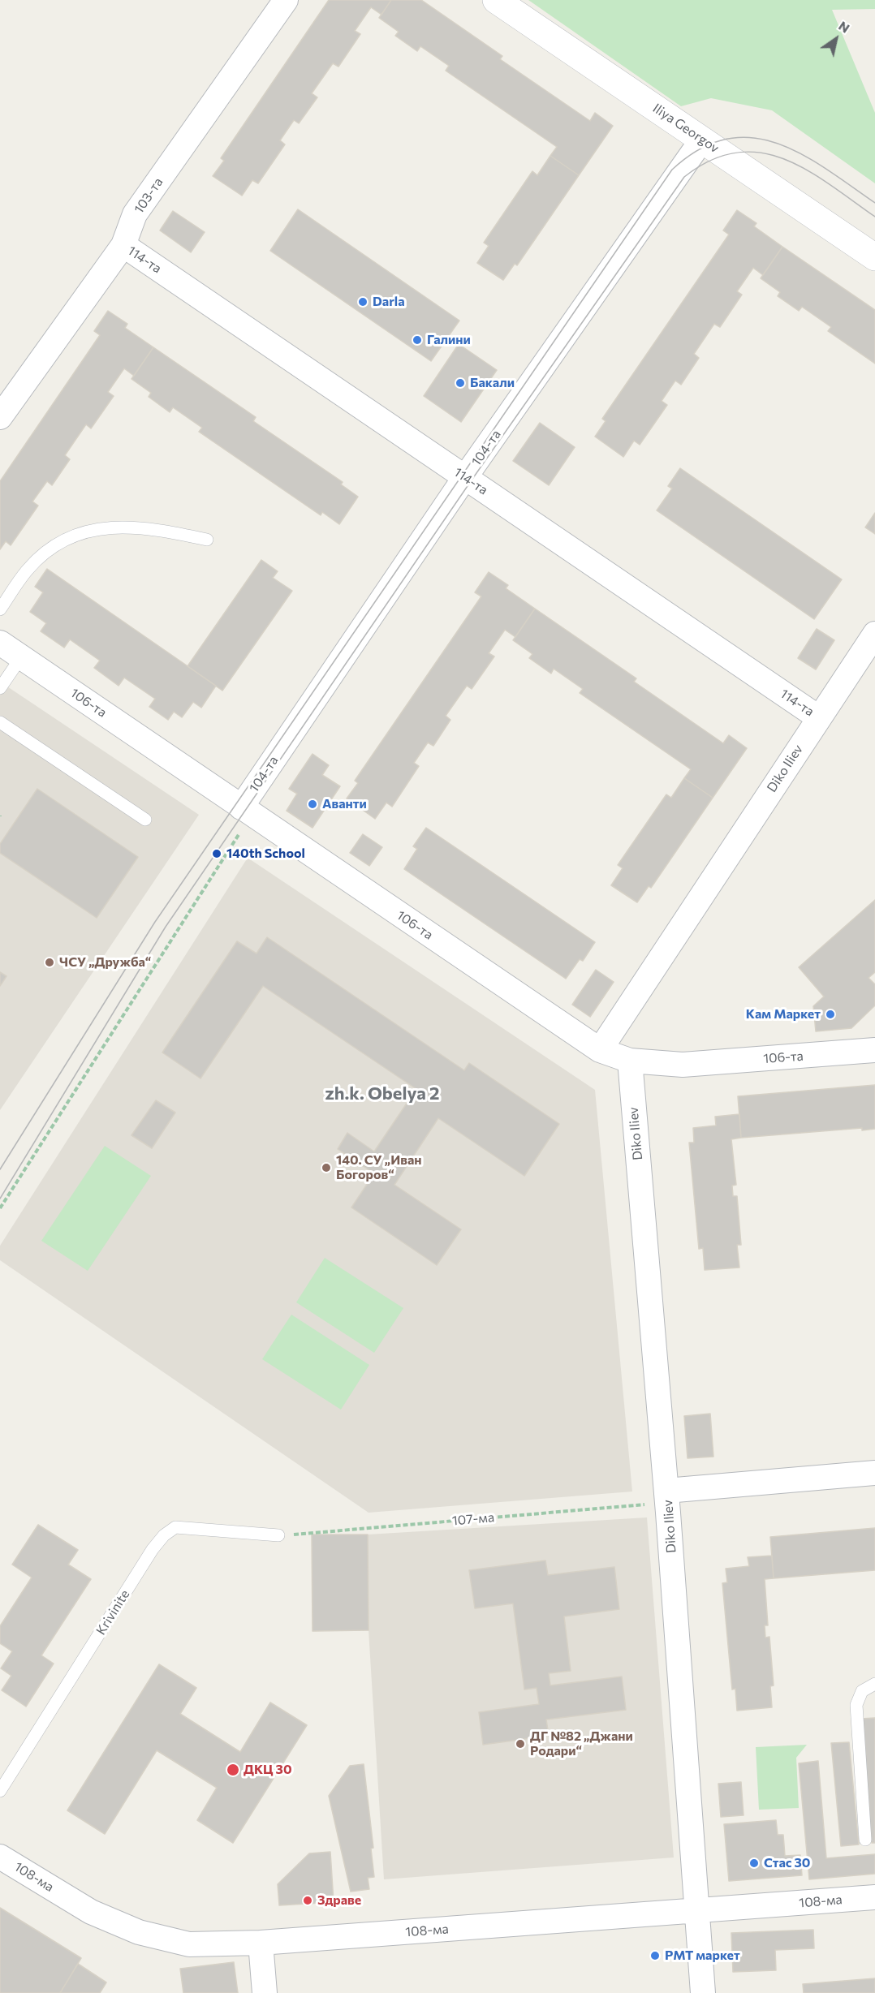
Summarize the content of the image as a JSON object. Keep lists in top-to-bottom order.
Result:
{
  "streets": {
    "street": [
      "Iliya Georgov",
      "103-та",
      "114-та",
      "104-та",
      "106-та",
      "Diko Iliev",
      "108-ма"
    ],
    "lane": ["Krivinite"],
    "path": ["107-ма"]
  },
  "crossings": [
    ["Iliya Georgov", "104-та"],
    ["103-та", "114-та"],
    ["114-та", "104-та"],
    ["114-та", "Diko Iliev"],
    ["104-та", "106-та"],
    ["106-та", "Diko Iliev"],
    ["Diko Iliev", "107-ма"],
    ["Diko Iliev", "108-ма"],
    ["107-ма", "Krivinite"]
  ],
  "districts": ["zh.k. Obelya 2"],
  "places": [
    "Darla",
    "Галини",
    "Бакали",
    "Аванти",
    "140th School",
    "ЧСУ „Дружба“",
    "Кам Маркет",
    "140. СУ „Иван Богоров“",
    "ДГ №82 „Джани Родари“",
    "ДКЦ 30",
    "Стас 30",
    "Здраве",
    "РМТ маркет"
  ],
  "north": "top right"
}
